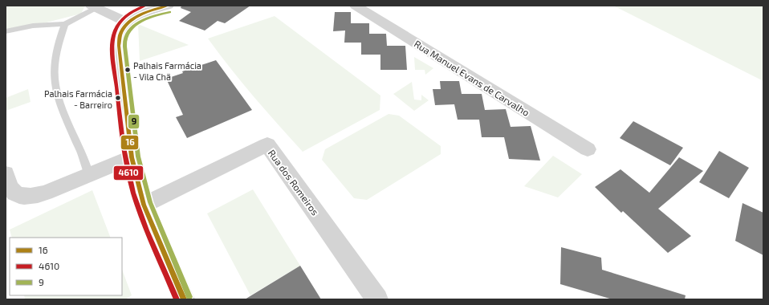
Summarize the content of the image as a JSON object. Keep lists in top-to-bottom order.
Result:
{
  "streets": {
    "street": ["Rua Manuel Evans de Carvalho", "Rua dos Romeiros"]
  },
  "places": ["Palhais Farmácia - Vila Chã", "Palhais Farmácia - Barreiro"],
  "lines": ["transit line 16", "transit line 4610", "transit line 9"],
  "legend": ["16", "4610", "9"]
}
